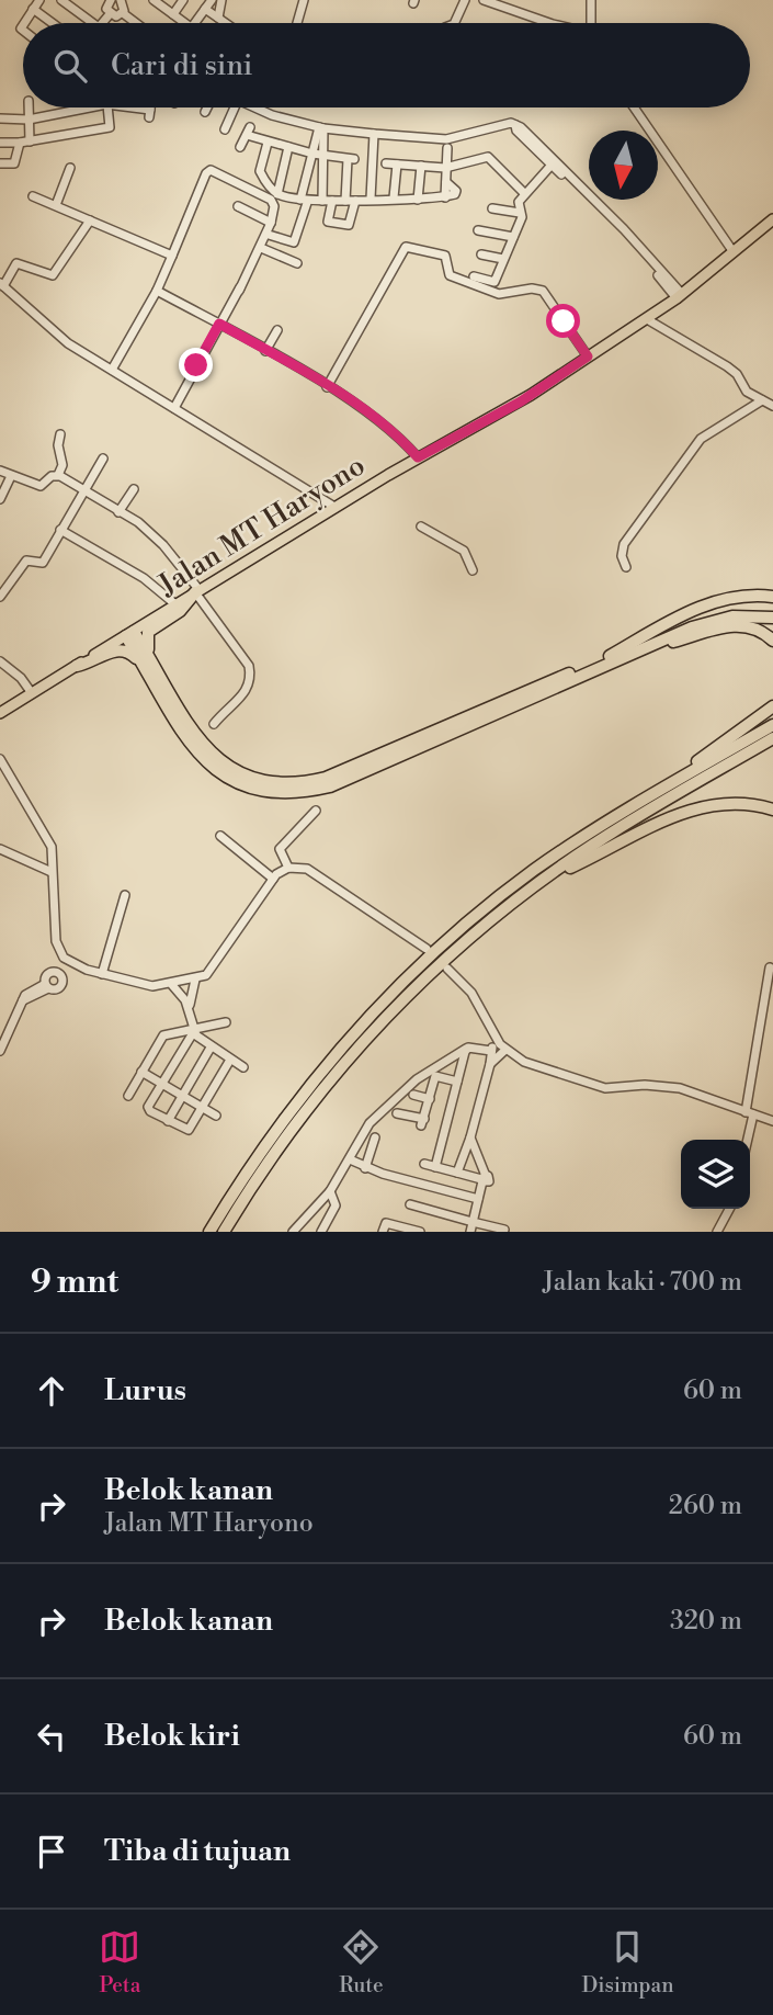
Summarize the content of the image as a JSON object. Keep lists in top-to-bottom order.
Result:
{
  "streets": {
    "main road": ["Jalan MT Haryono"]
  },
  "north": "bottom",
  "page": {
    "search": "Cari di sini",
    "heading": ["9 mnt", "Jalan kaki · 700 m"],
    "list": [
      ["Lurus", "60 m"],
      ["Belok kanan", "Jalan MT Haryono", "260 m"],
      ["Belok kanan", "320 m"],
      ["Belok kiri", "60 m"],
      "Tiba di tujuan"
    ],
    "nav": ["Peta", "Rute", "Disimpan"]
  }
}
